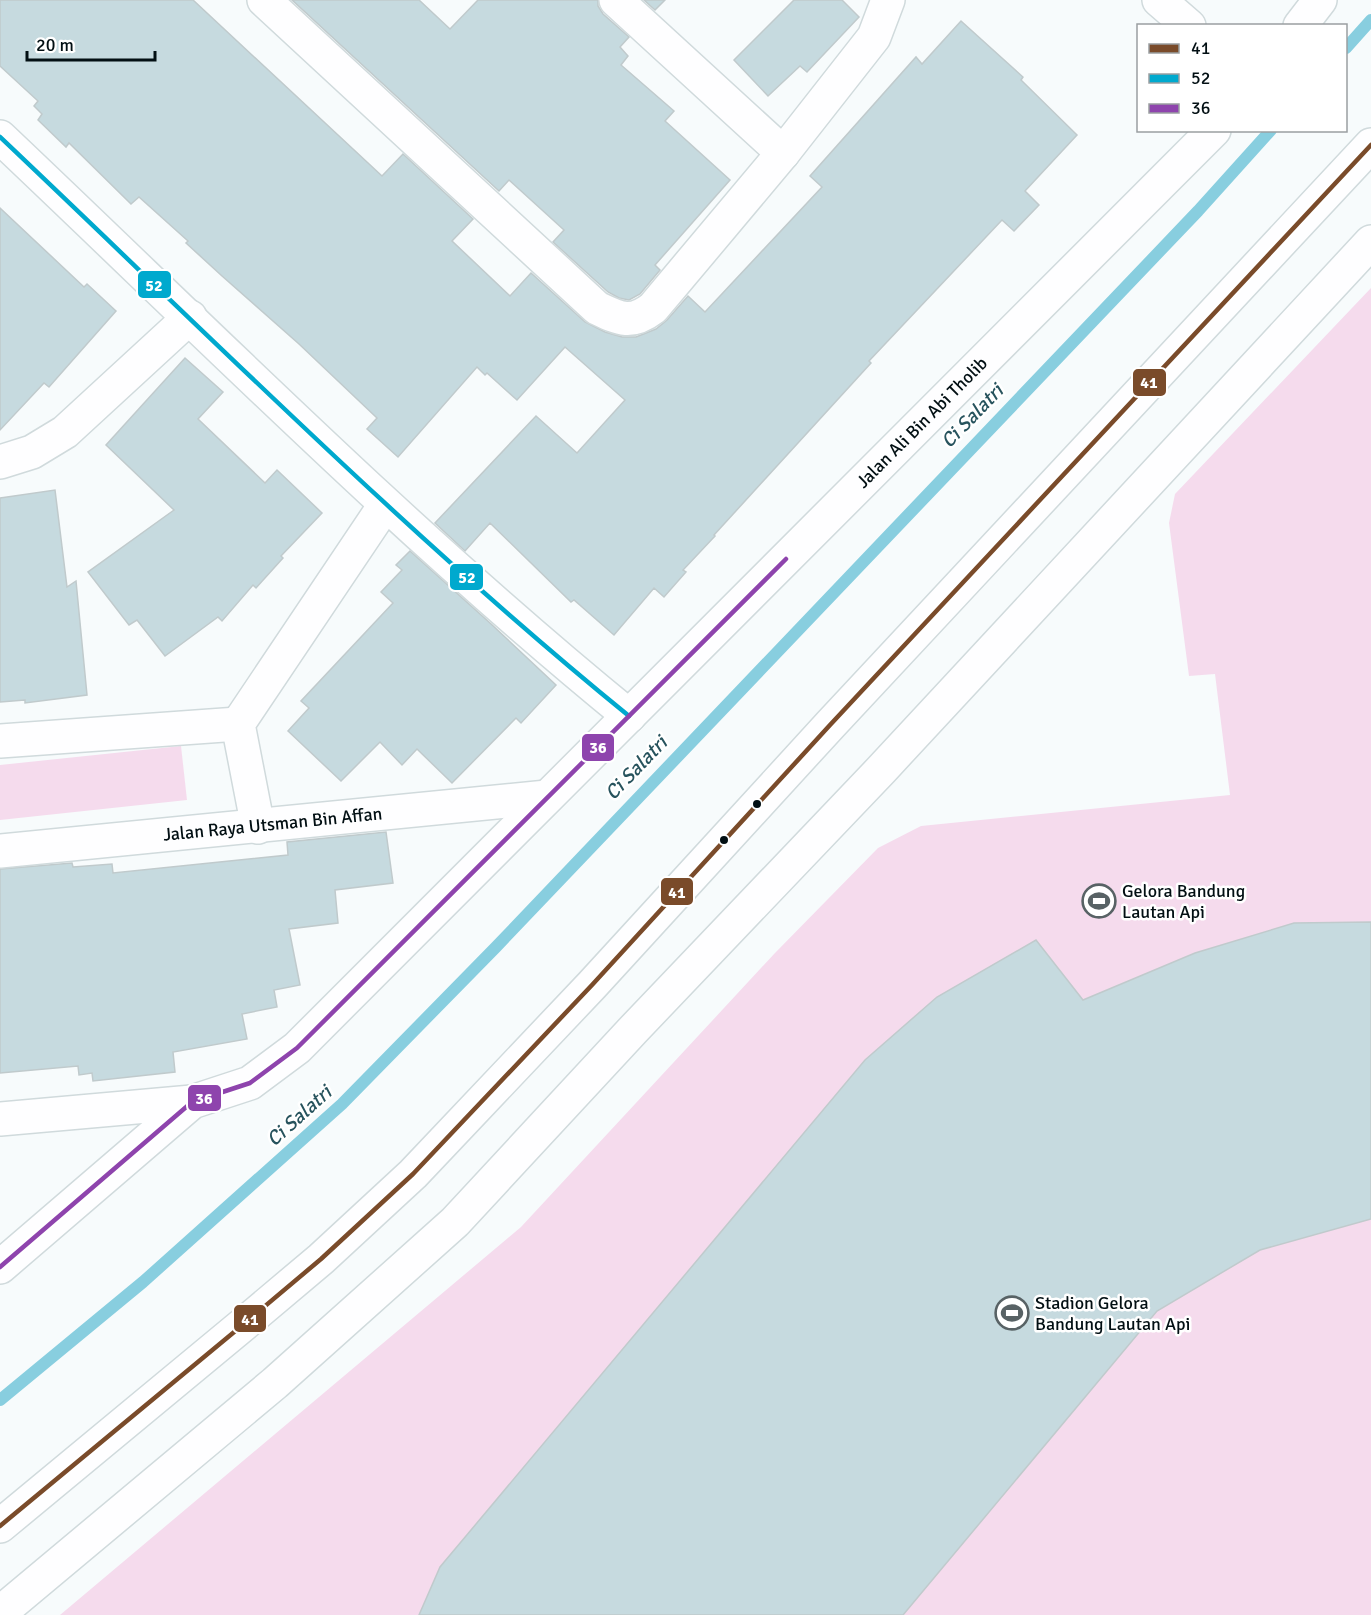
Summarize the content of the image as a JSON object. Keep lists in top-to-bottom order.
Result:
{
  "streets": {
    "street": ["Jalan Ali Bin Abi Tholib", "Jalan Raya Utsman Bin Affan"]
  },
  "crossings": [
    ["Jalan Ali Bin Abi Tholib", "Jalan Raya Utsman Bin Affan"]
  ],
  "water": ["Ci Salatri"],
  "places": {
    "sports": ["Gelora Bandung Lautan Api", "Stadion Gelora Bandung Lautan Api"]
  },
  "lines": ["transit line 52", "transit line 41", "transit line 36"],
  "legend": ["41", "52", "36"],
  "scale_bar": "20 m"
}
